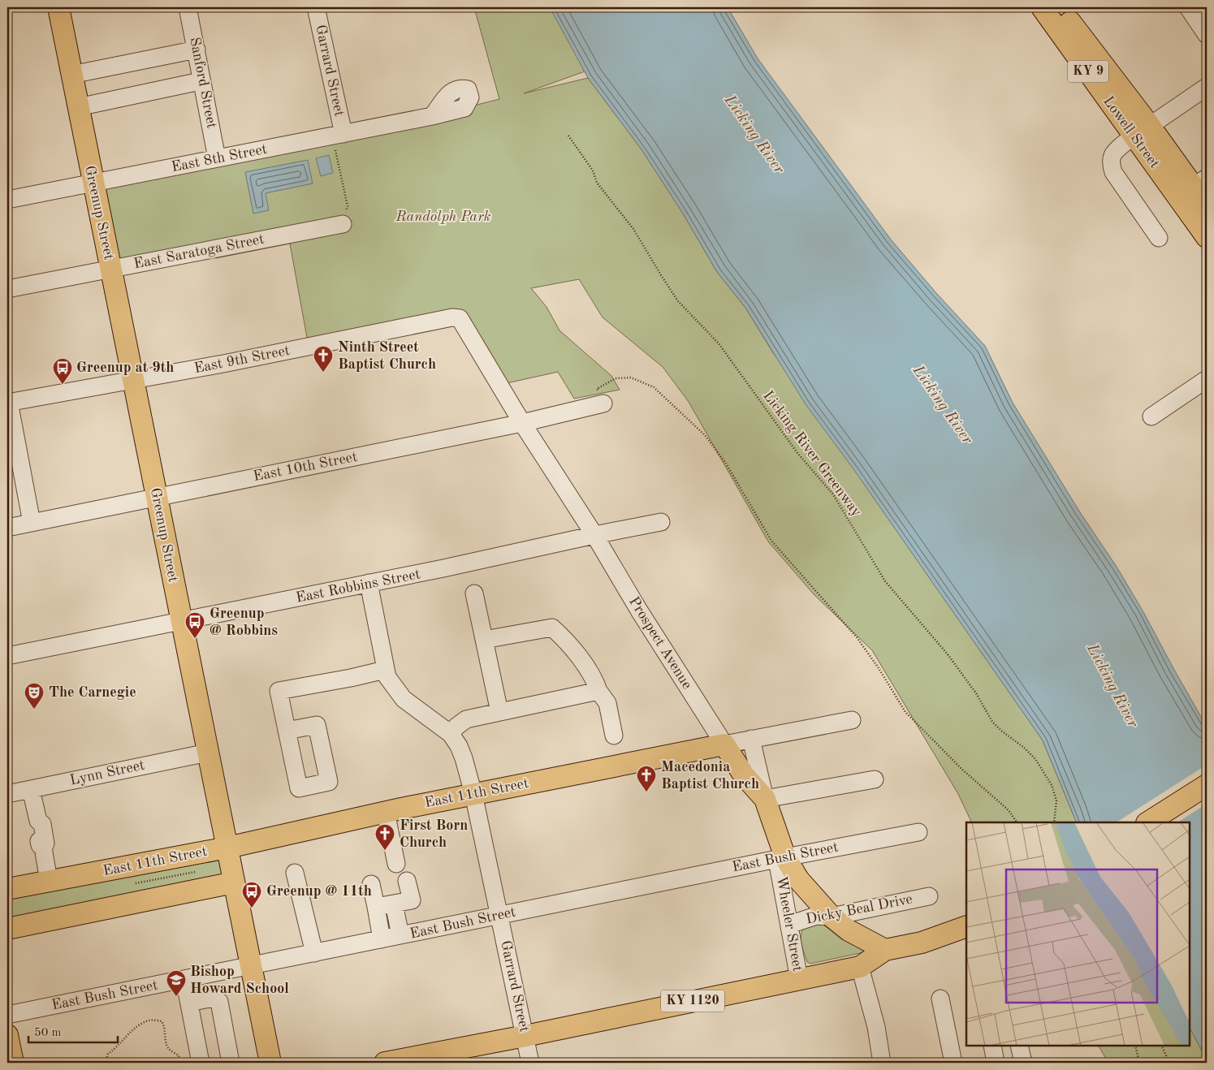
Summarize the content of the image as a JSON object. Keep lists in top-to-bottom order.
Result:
{
  "streets": {
    "main road": [
      "KY 9",
      "Lowell Street",
      "Greenup Street",
      "Prospect Avenue",
      "East 11th Street",
      "KY 1120"
    ],
    "street": [
      "Garrard Street",
      "Sanford Street",
      "East 8th Street",
      "East Saratoga Street",
      "East 9th Street",
      "East 10th Street",
      "East Robbins Street",
      "Lynn Street",
      "East Bush Street",
      "Dicky Beal Drive",
      "Wheeler Street"
    ],
    "path": ["Licking River Greenway"]
  },
  "crossings": [
    ["Garrard Street", "East 8th Street"],
    ["Garrard Street", "East Robbins Street"],
    ["Garrard Street", "East 11th Street"],
    ["Garrard Street", "East Bush Street"],
    ["Garrard Street", "KY 1120"],
    ["Sanford Street", "East 8th Street"],
    ["East 8th Street", "Greenup Street"],
    ["Greenup Street", "East Saratoga Street"],
    ["Greenup Street", "East 9th Street"],
    ["Greenup Street", "East 10th Street"],
    ["Greenup Street", "East Robbins Street"],
    ["Greenup Street", "Lynn Street"],
    ["Greenup Street", "East 11th Street"],
    ["Greenup Street", "East Bush Street"],
    ["East 9th Street", "Prospect Avenue"],
    ["East 10th Street", "Prospect Avenue"],
    ["East Robbins Street", "Prospect Avenue"],
    ["Prospect Avenue", "East 11th Street"],
    ["Prospect Avenue", "East Bush Street"],
    ["Prospect Avenue", "Dicky Beal Drive"],
    ["Prospect Avenue", "Wheeler Street"],
    ["Prospect Avenue", "KY 1120"],
    ["East Bush Street", "Wheeler Street"],
    ["Dicky Beal Drive", "Wheeler Street"],
    ["Wheeler Street", "KY 1120"]
  ],
  "water": ["Licking River"],
  "parks": ["Randolph Park"],
  "places": {
    "church": ["Ninth Street Baptist Church", "Macedonia Baptist Church", "First Born Church"],
    "bus stop": ["Greenup at 9th", "Greenup @ Robbins", "Greenup @ 11th"],
    "theatre": ["The Carnegie"],
    "school or university": ["Bishop Howard School"]
  },
  "scale_bar": "50 m"
}
